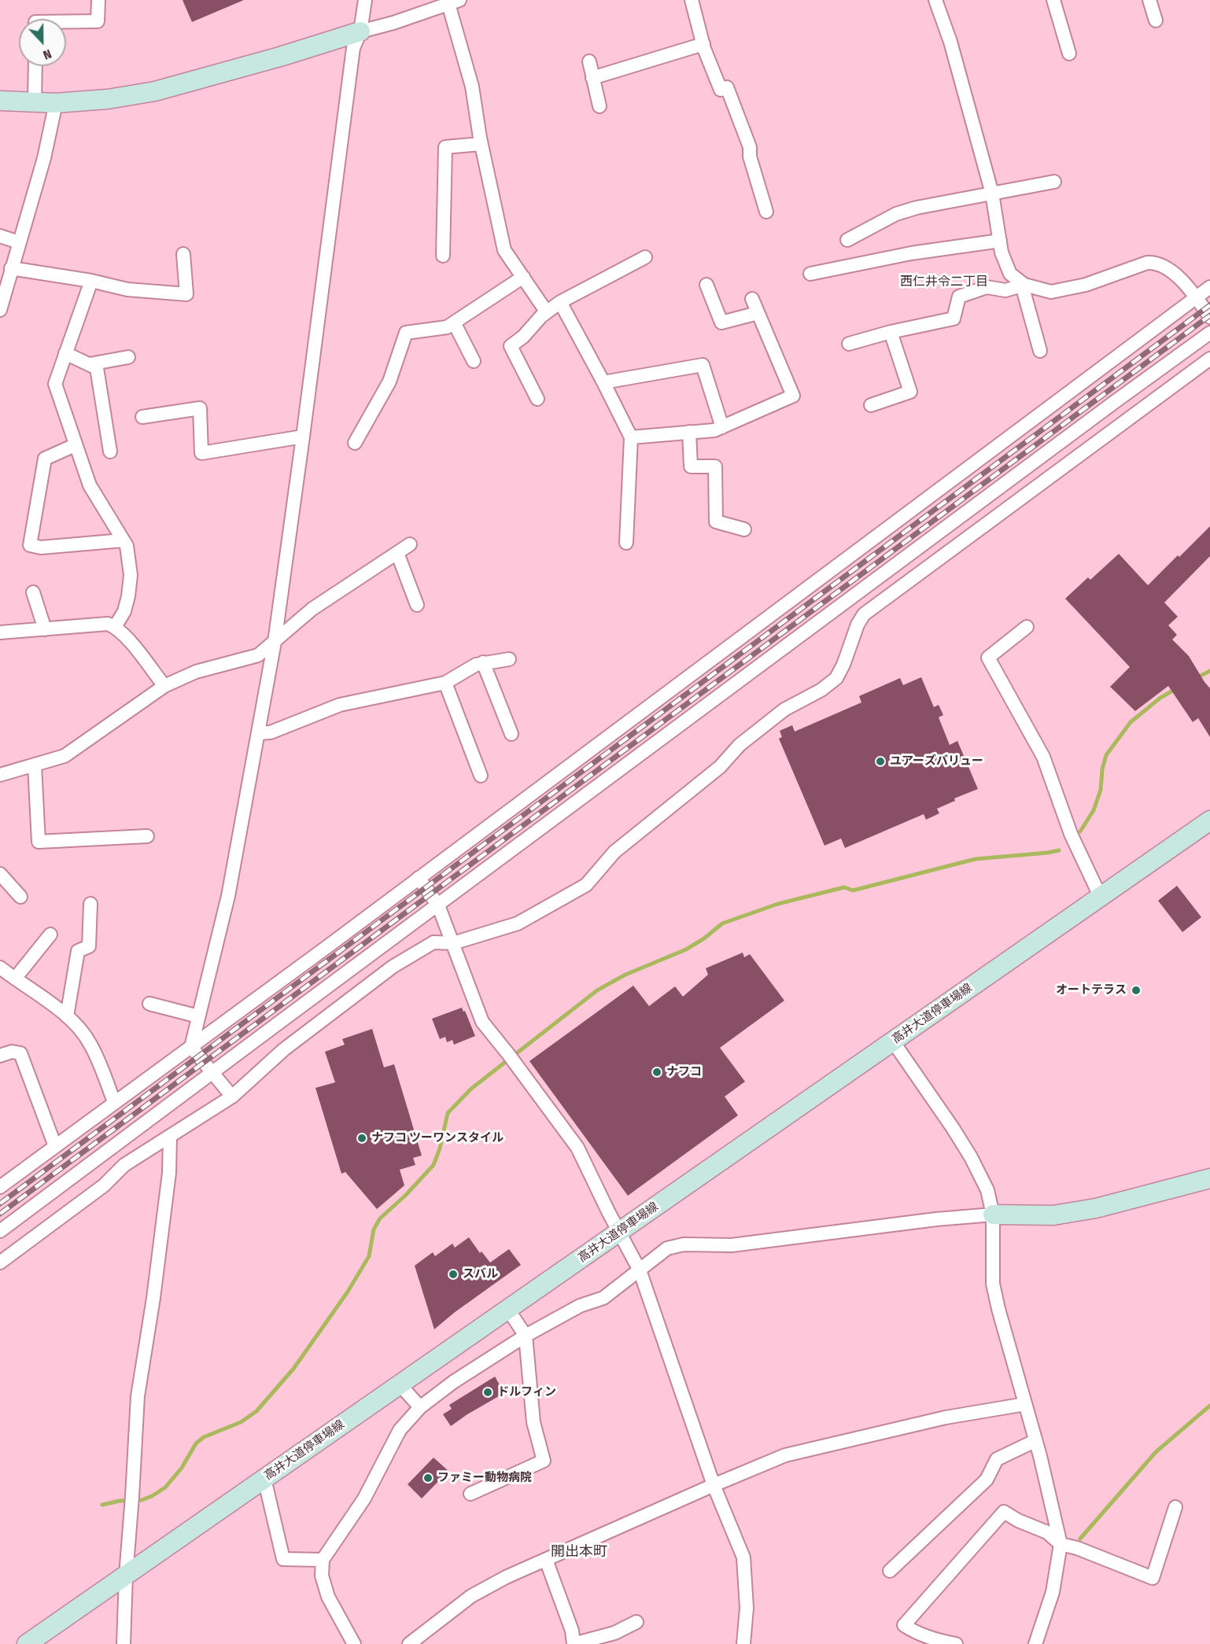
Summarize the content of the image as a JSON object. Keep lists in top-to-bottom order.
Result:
{
  "streets": {
    "main road": ["高井大道停車場線"]
  },
  "districts": ["西仁井令二丁目", "開出本町"],
  "places": [
    "ユアーズバリュー",
    "オートテラス",
    "ナフコ",
    "ナフコ ツーワンスタイル",
    "スバル",
    "ドルフィン",
    "ファミー動物病院"
  ],
  "north": "bottom"
}
